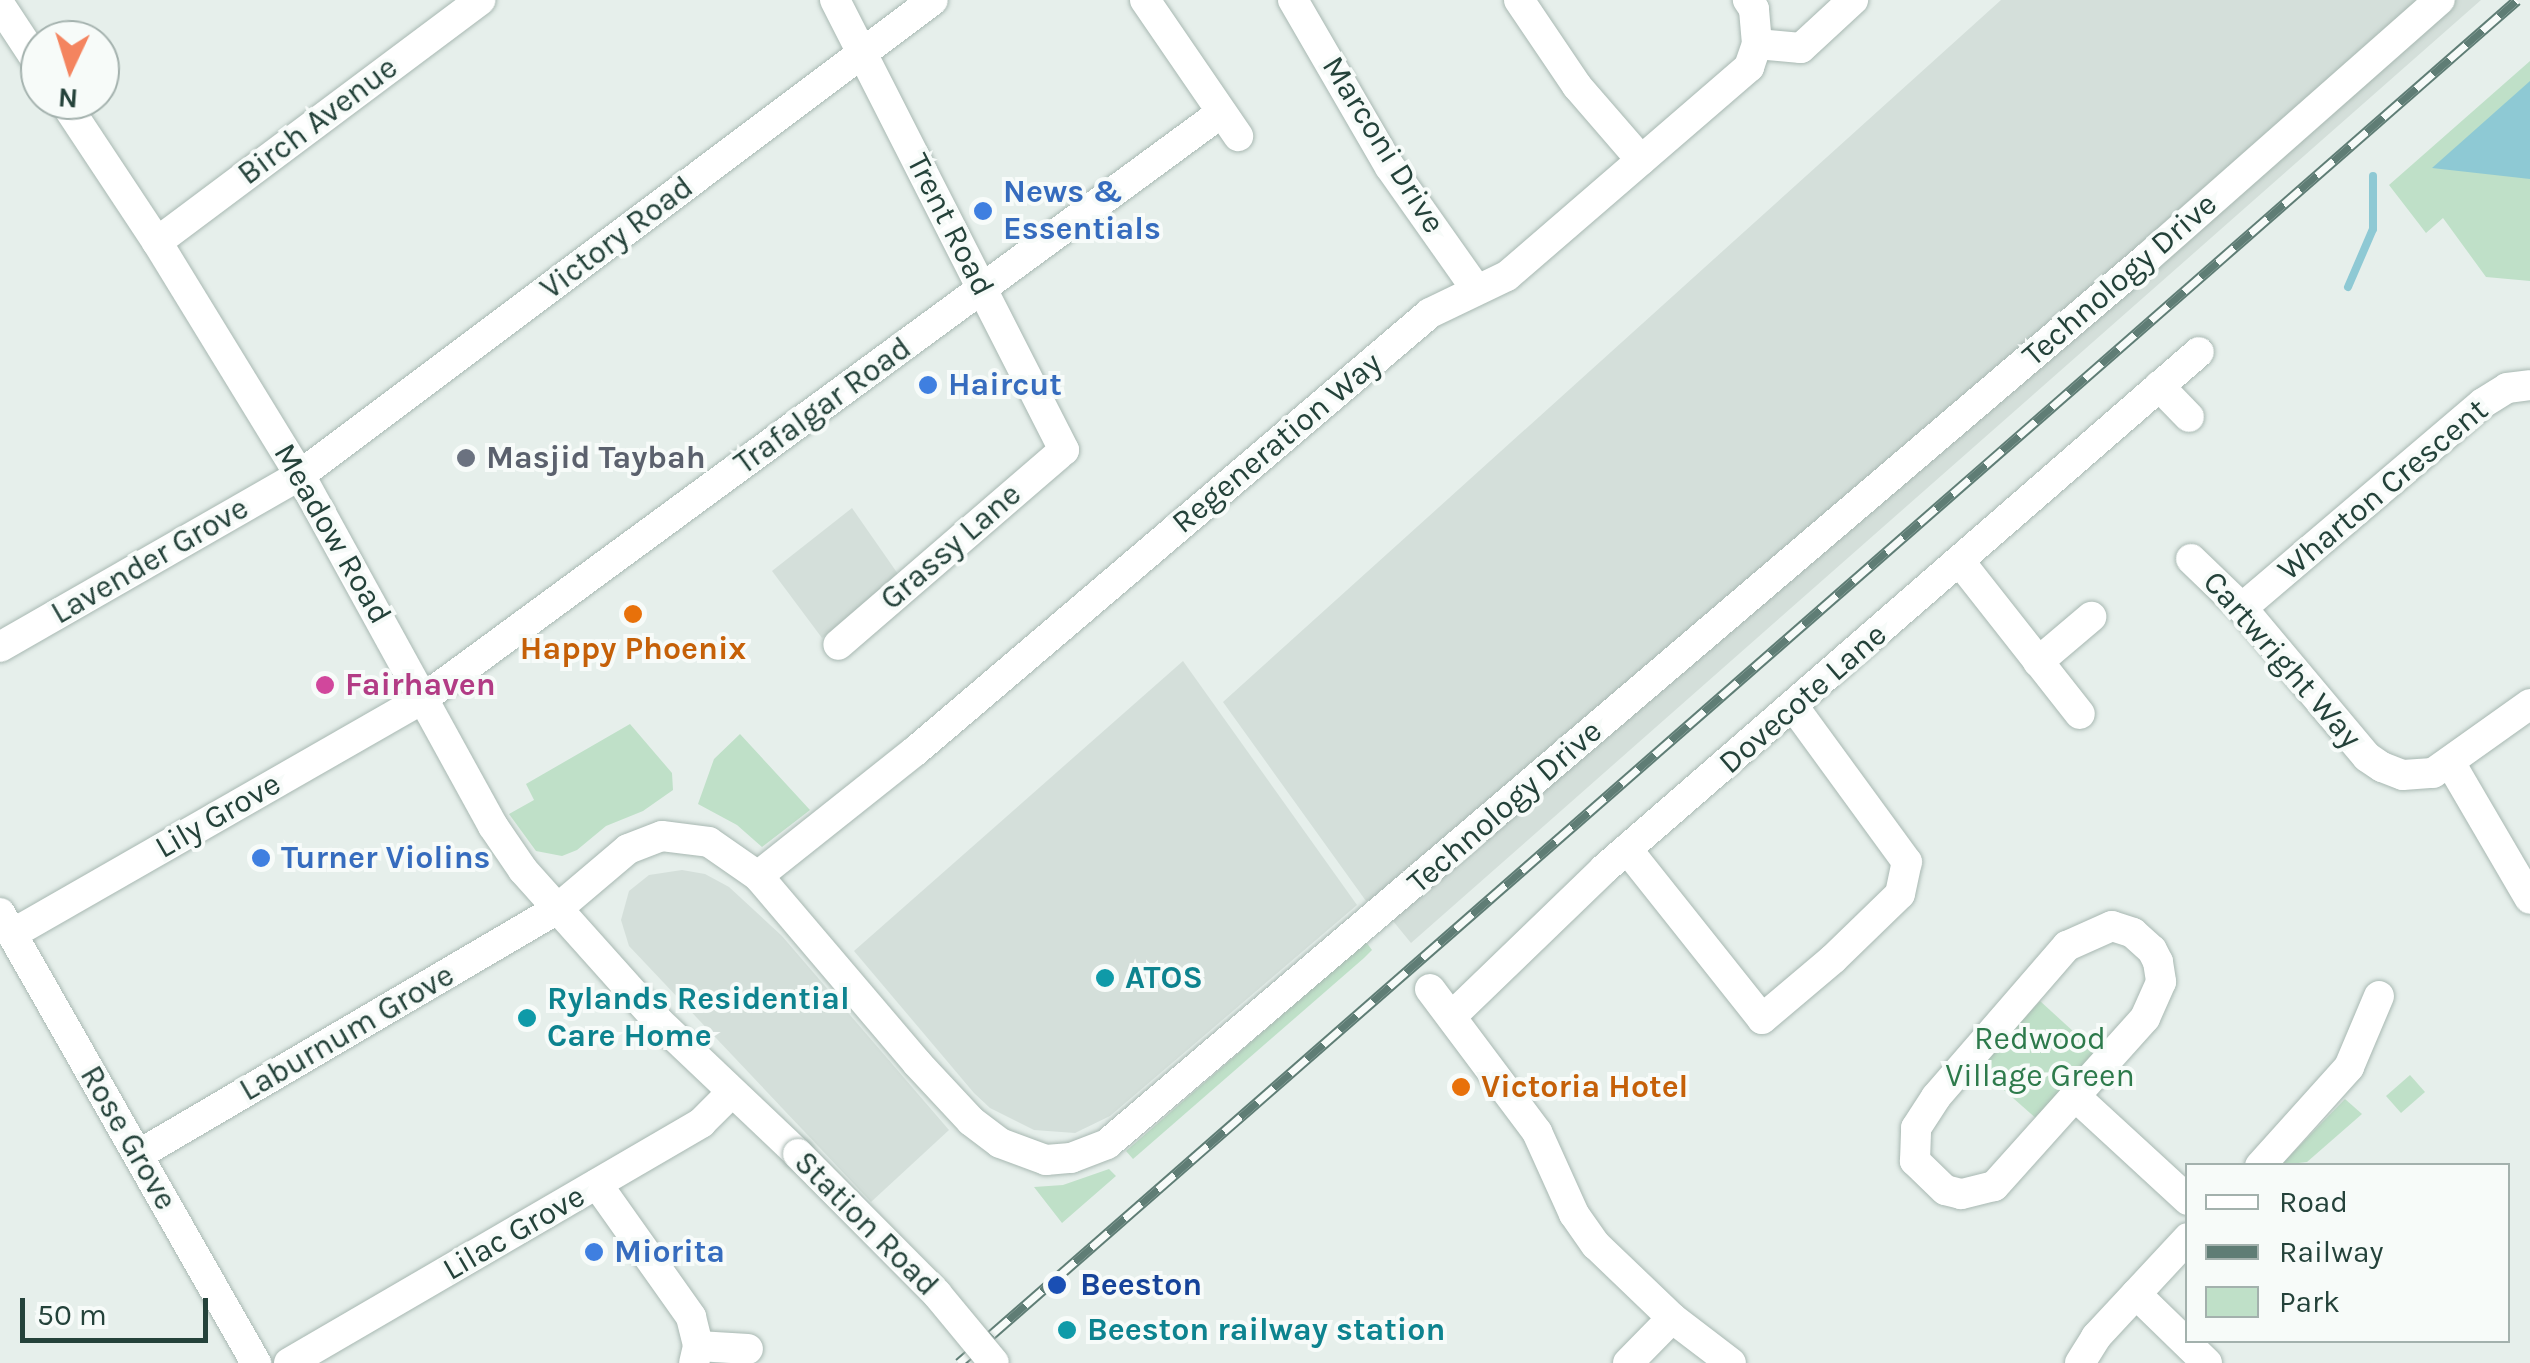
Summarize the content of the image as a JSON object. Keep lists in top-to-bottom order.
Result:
{
  "streets": {
    "street": [
      "Birch Avenue",
      "Marconi Drive",
      "Trent Road",
      "Victory Road",
      "Technology Drive",
      "Trafalgar Road",
      "Regeneration Way",
      "Wharton Crescent",
      "Meadow Road",
      "Grassy Lane",
      "Lavender Grove",
      "Cartwright Way",
      "Dovecote Lane",
      "Lily Grove",
      "Laburnum Grove",
      "Rose Grove",
      "Station Road",
      "Lilac Grove"
    ]
  },
  "crossings": [
    ["Birch Avenue", "Meadow Road"],
    ["Marconi Drive", "Regeneration Way"],
    ["Trent Road", "Victory Road"],
    ["Trent Road", "Trafalgar Road"],
    ["Trent Road", "Grassy Lane"],
    ["Victory Road", "Meadow Road"],
    ["Victory Road", "Lavender Grove"],
    ["Technology Drive", "Regeneration Way"],
    ["Technology Drive", "Meadow Road"],
    ["Technology Drive", "Laburnum Grove"],
    ["Trafalgar Road", "Meadow Road"],
    ["Trafalgar Road", "Lily Grove"],
    ["Wharton Crescent", "Cartwright Way"],
    ["Meadow Road", "Lavender Grove"],
    ["Meadow Road", "Lily Grove"],
    ["Meadow Road", "Laburnum Grove"],
    ["Meadow Road", "Station Road"],
    ["Meadow Road", "Lilac Grove"],
    ["Lily Grove", "Rose Grove"],
    ["Laburnum Grove", "Rose Grove"],
    ["Station Road", "Lilac Grove"]
  ],
  "parks": ["Redwood Village Green"],
  "places": [
    "News & Essentials",
    "Haircut",
    "Masjid Taybah",
    "Happy Phoenix",
    "Fairhaven",
    "Turner Violins",
    "ATOS",
    "Rylands Residential Care Home",
    "Victoria Hotel",
    "Miorita",
    "Beeston",
    "Beeston railway station"
  ],
  "legend": ["Road", "Railway", "Park"],
  "scale_bar": "50 m",
  "north": "bottom"
}
